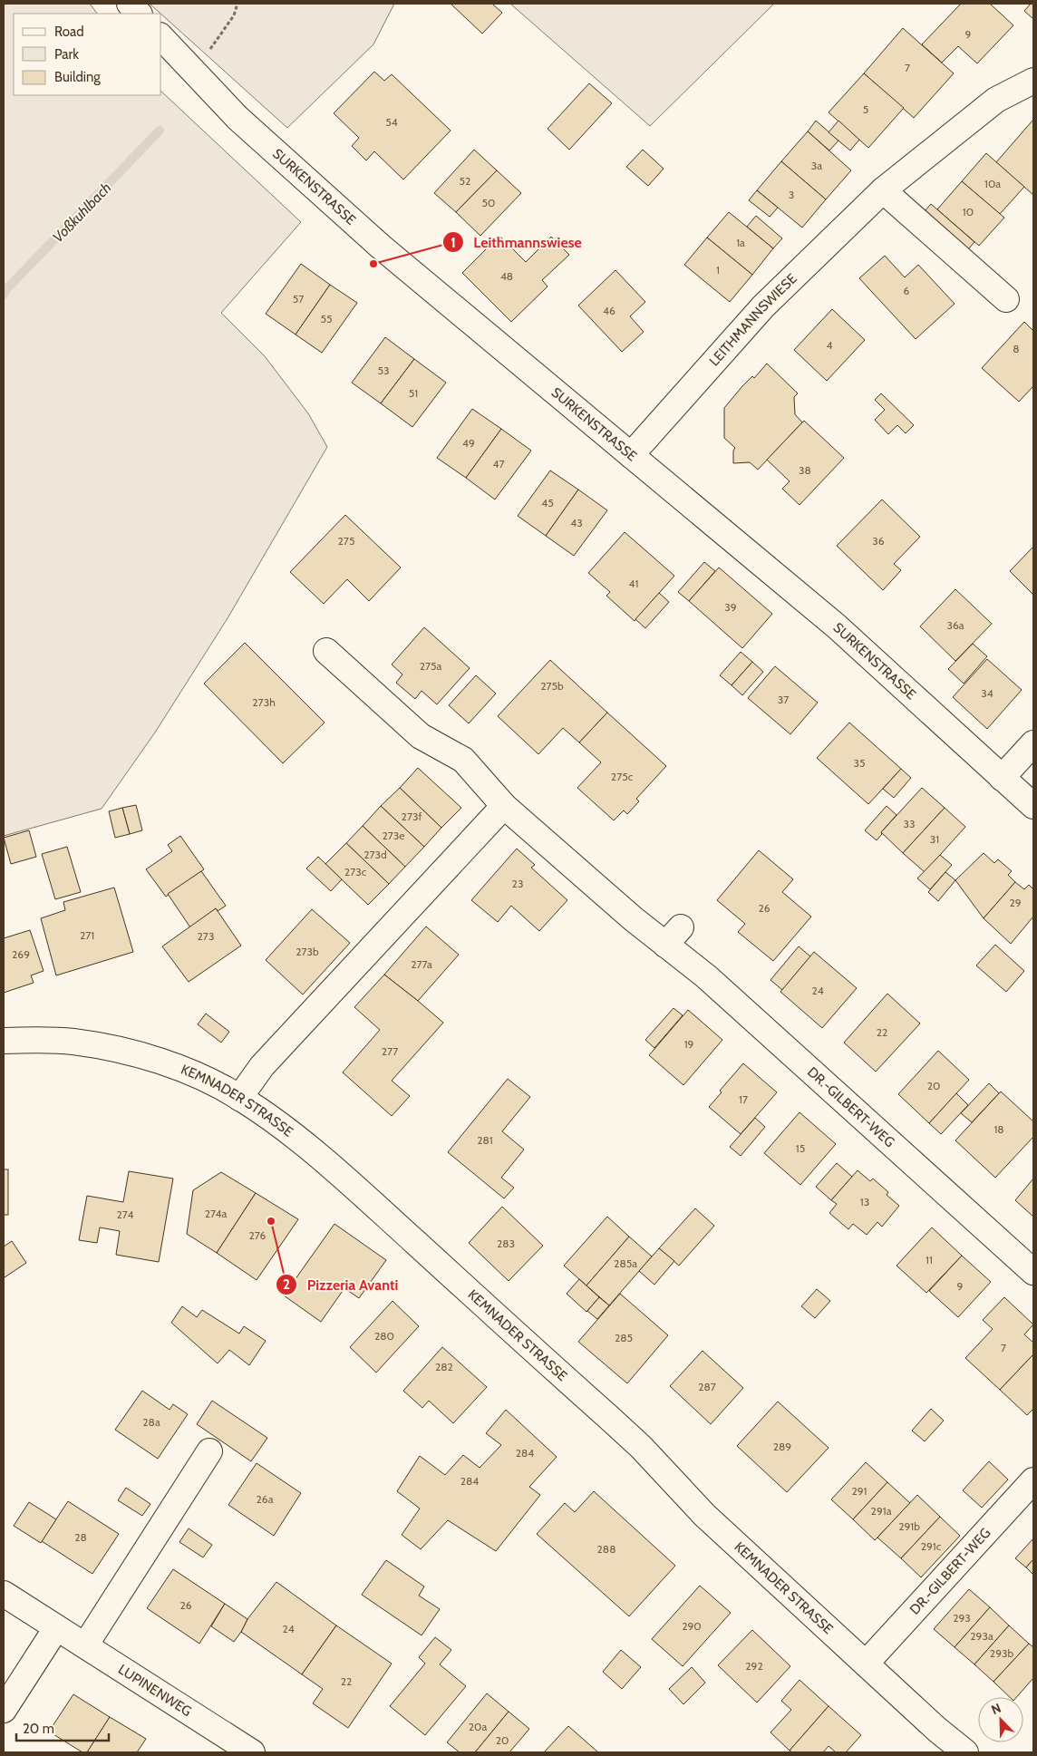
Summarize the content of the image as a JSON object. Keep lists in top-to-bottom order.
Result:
{
  "streets": {
    "street": [
      "SURKENSTRASSE",
      "LEITHMANNSWIESE",
      "KEMNADER STRASSE",
      "DR.-GILBERT-WEG",
      "LUPINENWEG"
    ]
  },
  "crossings": [
    ["SURKENSTRASSE", "LEITHMANNSWIESE"],
    ["KEMNADER STRASSE", "DR.-GILBERT-WEG"]
  ],
  "water": ["Voßkuhlbach"],
  "places": ["Leithmannswiese", "Pizzeria Avanti"],
  "house_numbers": [
    "9",
    "7",
    "5",
    "54",
    "3a",
    "52",
    "10a",
    "3",
    "50",
    "10",
    "1a",
    "1",
    "48",
    "6",
    "57",
    "46",
    "55",
    "4",
    "8",
    "53",
    "51",
    "49",
    "47",
    "38",
    "45",
    "43",
    "275",
    "36",
    "41",
    "39",
    "36a",
    "275a",
    "275b",
    "34",
    "37",
    "273h",
    "35",
    "275c",
    "273f",
    "33",
    "273e",
    "31",
    "273d",
    "273c",
    "23",
    "29",
    "26",
    "271",
    "273",
    "273b",
    "269",
    "277a",
    "24",
    "22",
    "19",
    "277",
    "20",
    "17",
    "18",
    "281",
    "15",
    "13",
    "274a",
    "274",
    "276",
    "283",
    "11",
    "285a",
    "9",
    "280",
    "285",
    "7",
    "282",
    "287",
    "28a",
    "289",
    "284",
    "284",
    "291",
    "26a",
    "291a",
    "291b",
    "28",
    "291c",
    "288",
    "26",
    "293",
    "290",
    "24",
    "293a",
    "293b",
    "292",
    "22",
    "20a",
    "20"
  ],
  "legend": ["Road", "Park", "Building"],
  "scale_bar": "20 m",
  "north": "top left"
}
